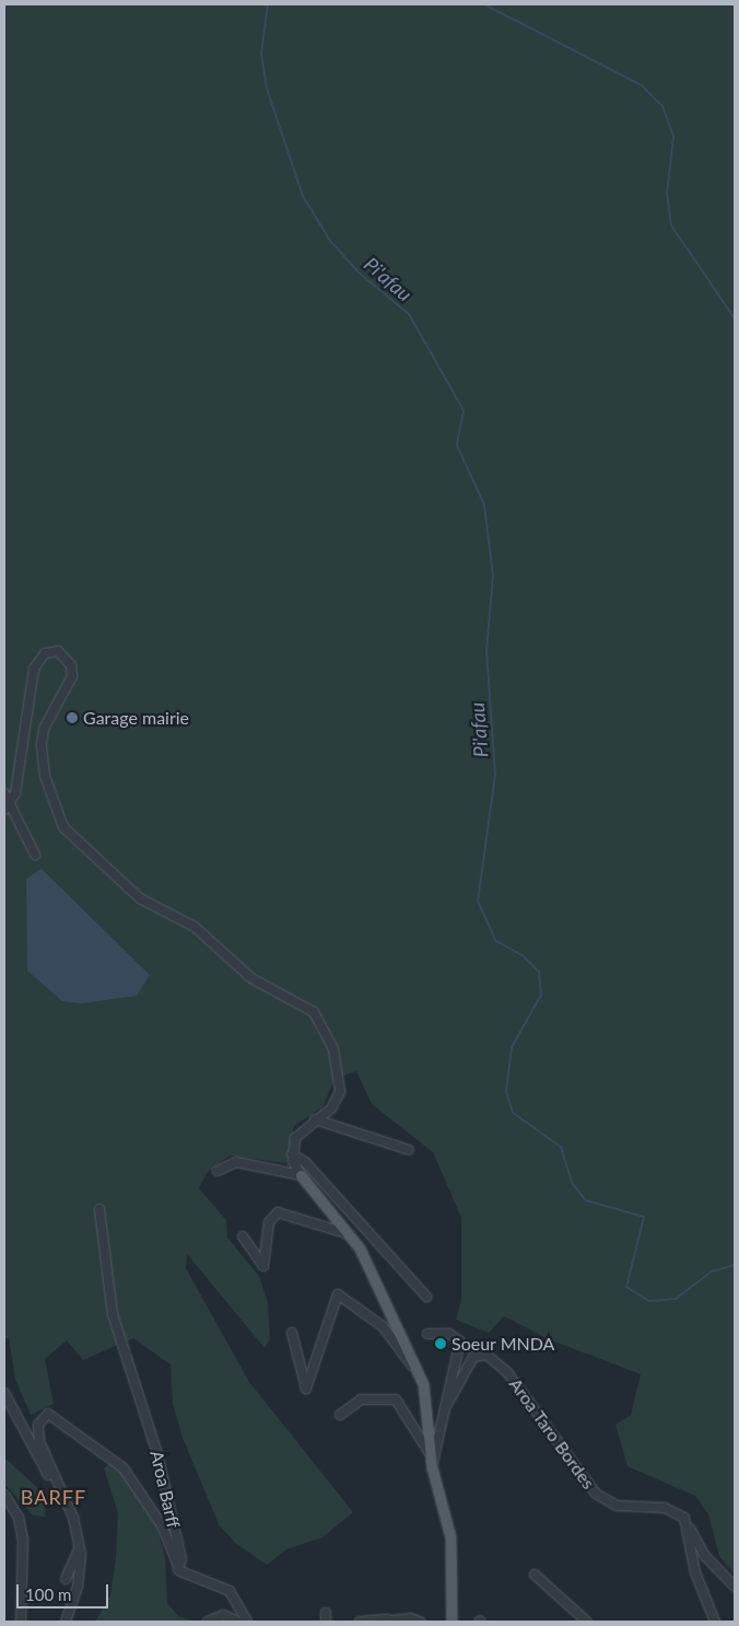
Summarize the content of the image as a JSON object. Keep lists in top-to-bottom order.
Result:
{
  "streets": {
    "street": ["Aroa Taro Bordes", "Aroa Barff"]
  },
  "districts": ["BARFF"],
  "water": ["Pi'afau"],
  "places": ["Garage mairie", "Soeur MNDA"],
  "scale_bar": "100 m"
}
